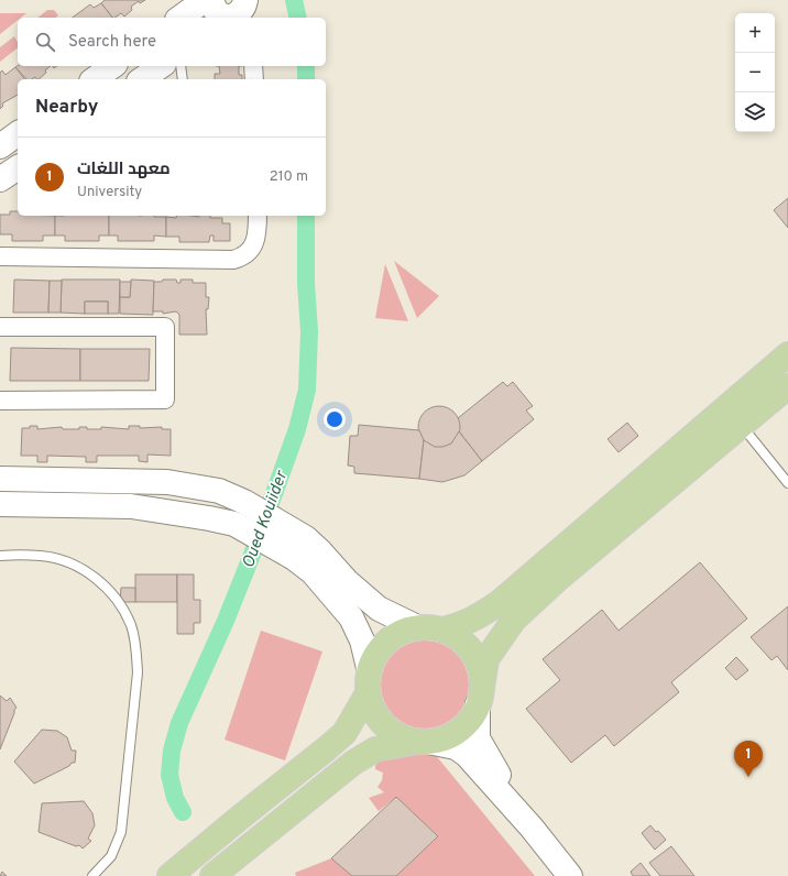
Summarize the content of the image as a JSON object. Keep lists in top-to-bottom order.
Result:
{
  "water": ["Oued Kouiider"],
  "page": {
    "map_buttons": ["+", "−"],
    "search": "Search here",
    "heading": "Nearby",
    "list": [
      {
        "mark": "1",
        "name": "معهد اللغات",
        "note": "University",
        "value": "210 m"
      }
    ],
    "pins": "1"
  }
}
